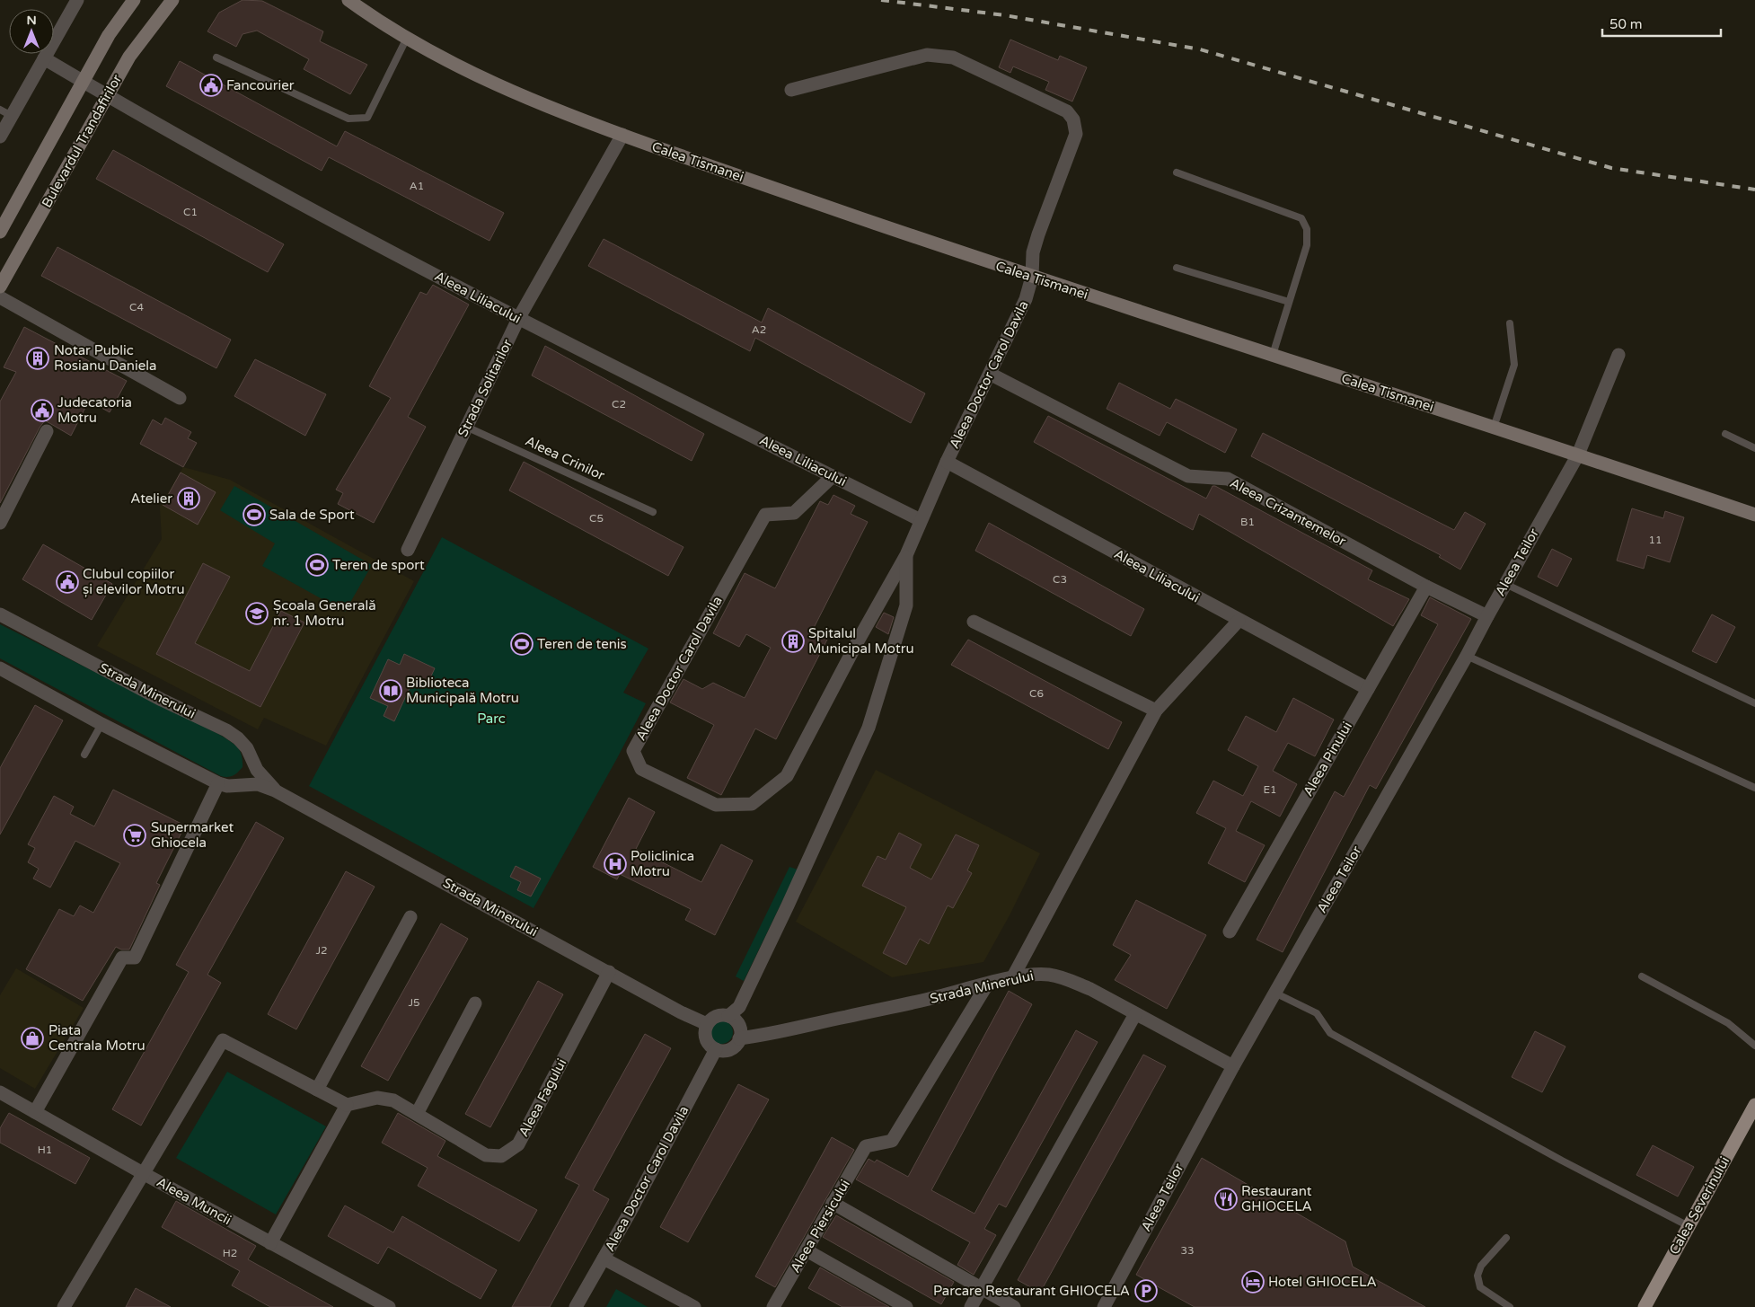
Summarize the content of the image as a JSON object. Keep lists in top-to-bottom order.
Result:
{
  "streets": {
    "main road": ["Bulevardul Trandafirilor", "Calea Tismanei", "Calea Severinului"],
    "street": [
      "Aleea Liliacului",
      "Aleea Doctor Carol Davila",
      "Strada Solitarilor",
      "Aleea Crizantemelor",
      "Aleea Teilor",
      "Strada Minerului",
      "Aleea Pinului",
      "Aleea Fagului",
      "Aleea Muncii",
      "Aleea Piersicului"
    ],
    "lane": ["Aleea Crinilor"]
  },
  "crossings": [
    ["Bulevardul Trandafirilor", "Aleea Liliacului"],
    ["Calea Tismanei", "Aleea Doctor Carol Davila"],
    ["Calea Tismanei", "Strada Solitarilor"],
    ["Calea Tismanei", "Aleea Teilor"],
    ["Aleea Liliacului", "Aleea Doctor Carol Davila"],
    ["Aleea Liliacului", "Strada Solitarilor"],
    ["Aleea Liliacului", "Aleea Pinului"],
    ["Aleea Doctor Carol Davila", "Aleea Crizantemelor"],
    ["Aleea Doctor Carol Davila", "Strada Minerului"],
    ["Strada Solitarilor", "Aleea Crinilor"],
    ["Aleea Crizantemelor", "Aleea Teilor"],
    ["Aleea Crizantemelor", "Aleea Pinului"],
    ["Aleea Teilor", "Strada Minerului"],
    ["Strada Minerului", "Aleea Fagului"],
    ["Strada Minerului", "Aleea Piersicului"]
  ],
  "parks": ["Parc"],
  "places": {
    "public building": ["Fancourier", "Judecatoria Motru", "Clubul copiilor și elevilor Motru"],
    "building": ["Notar Public Rosianu Daniela", "Atelier", "Spitalul Municipal Motru"],
    "sports": ["Sala de Sport", "Teren de sport", "Teren de tenis"],
    "school or university": ["Școala Generală nr. 1 Motru"],
    "library": ["Biblioteca Municipală Motru"],
    "supermarket": ["Supermarket Ghiocela"],
    "hospital": ["Policlinica Motru"],
    "shop": ["Piata Centrala Motru"],
    "restaurant": ["Restaurant GHIOCELA"],
    "hotel": ["Hotel GHIOCELA"],
    "parking": ["Parcare Restaurant GHIOCELA"]
  },
  "house_numbers": [
    "A1",
    "C1",
    "C4",
    "A2",
    "C2",
    "C5",
    "B1",
    "11",
    "C3",
    "C6",
    "E1",
    "J2",
    "J5",
    "H1",
    "33",
    "H2"
  ],
  "scale_bar": "50 m",
  "north": "top"
}
